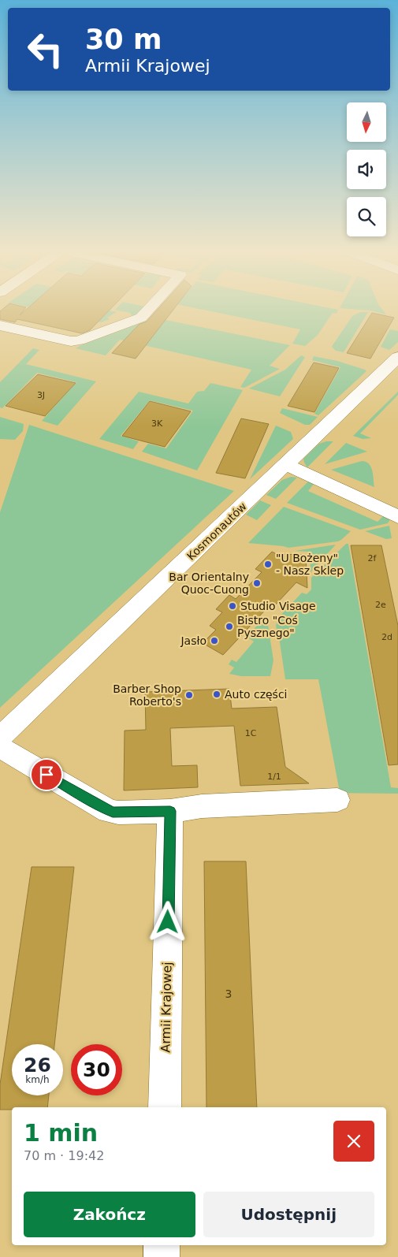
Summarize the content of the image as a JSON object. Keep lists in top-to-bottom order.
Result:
{
  "streets": {
    "street": ["Kosmonautów", "Armii Krajowej"]
  },
  "places": [
    "\"U Bożeny\" - Nasz Sklep",
    "Bar Orientalny Quoc-Cuong",
    "Studio Visage",
    "Bistro \"Coś Pysznego\"",
    "Jasło",
    "Auto części",
    "Barber Shop Roberto's"
  ],
  "house_numbers": [
    "3J",
    "3K",
    "2f",
    "2e",
    "2d",
    "1C",
    "1/1",
    "3"
  ],
  "north": "bottom",
  "page": {
    "turn": ["30 m", "Armii Krajowej"],
    "speed": "26 km/h",
    "limit": "30",
    "heading": ["1 min", "70 m · 19:42"],
    "buttons": ["Zakończ", "Udostępnij"]
  }
}
